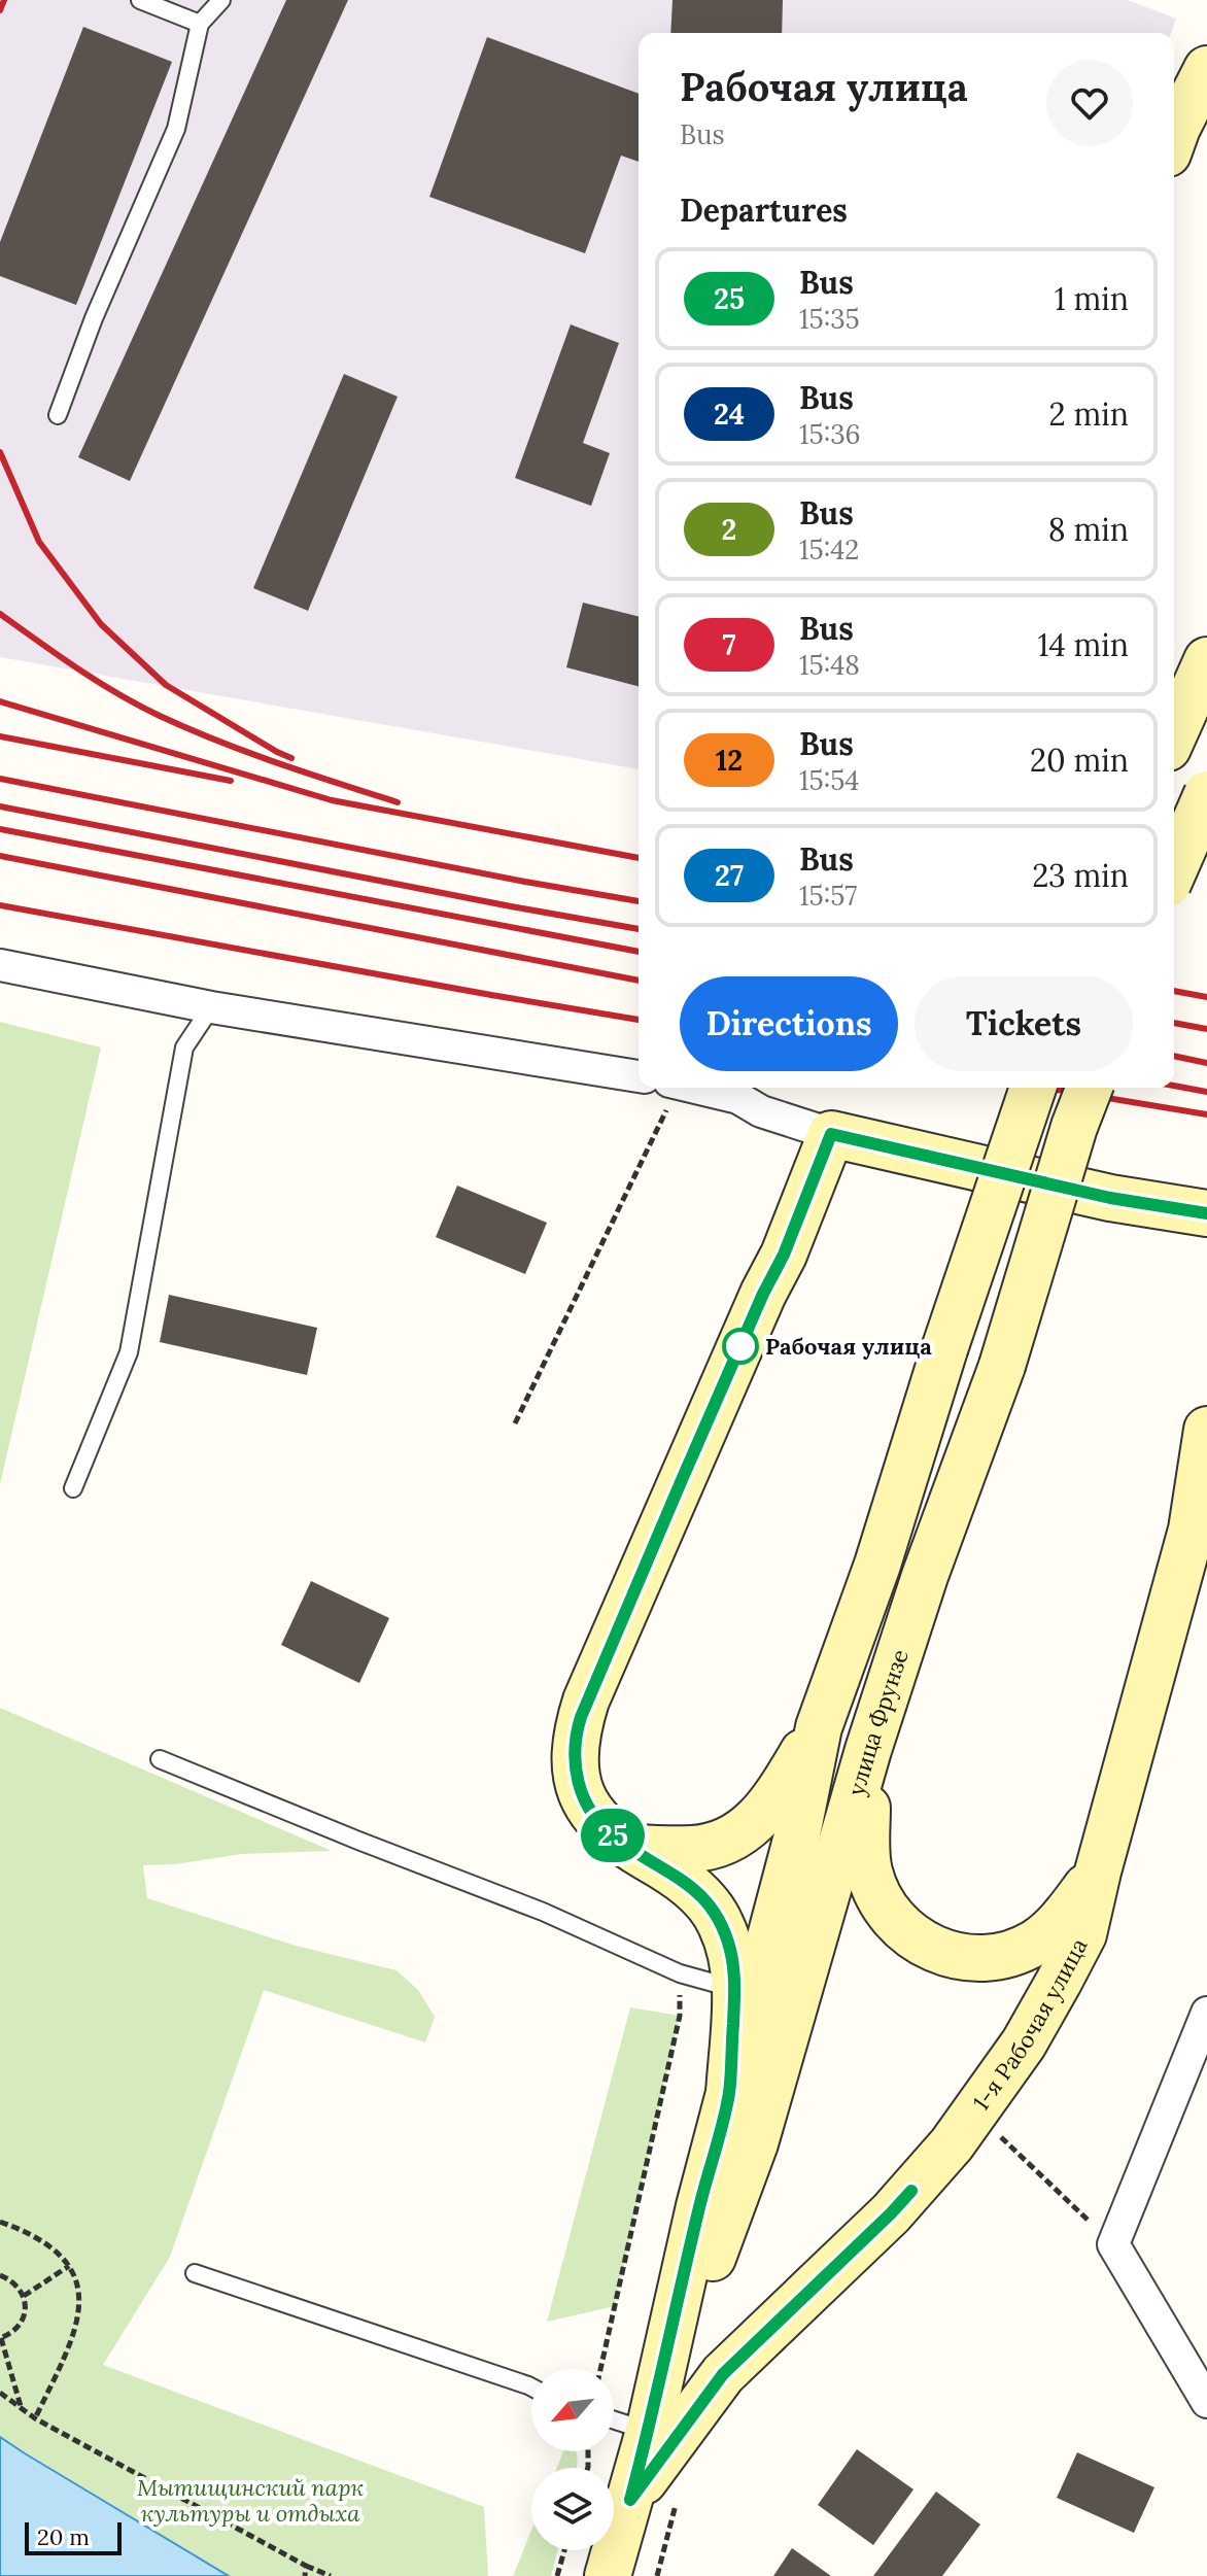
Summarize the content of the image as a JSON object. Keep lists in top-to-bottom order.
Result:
{
  "streets": {
    "main road": ["улица Фрунзе", "1-я Рабочая улица"]
  },
  "crossings": [
    ["улица Фрунзе", "1-я Рабочая улица"]
  ],
  "parks": ["Мытищинский парк культуры и отдыха"],
  "places": ["Рабочая улица"],
  "lines": ["bus line 25"],
  "scale_bar": "20 m",
  "north": "bottom left",
  "page": {
    "on_map": "25",
    "heading": [
      ["Рабочая улица", "Bus"],
      "Departures"
    ],
    "list": [
      {
        "mark": "25",
        "name": "Bus",
        "note": "15:35",
        "value": "1 min"
      },
      {
        "mark": "24",
        "name": "Bus",
        "note": "15:36",
        "value": "2 min"
      },
      {
        "mark": "2",
        "name": "Bus",
        "note": "15:42",
        "value": "8 min"
      },
      {
        "mark": "7",
        "name": "Bus",
        "note": "15:48",
        "value": "14 min"
      },
      {
        "mark": "12",
        "name": "Bus",
        "note": "15:54",
        "value": "20 min"
      },
      {
        "mark": "27",
        "name": "Bus",
        "note": "15:57",
        "value": "23 min"
      }
    ],
    "buttons": ["Directions", "Tickets"],
    "scale": "20 m"
  }
}
